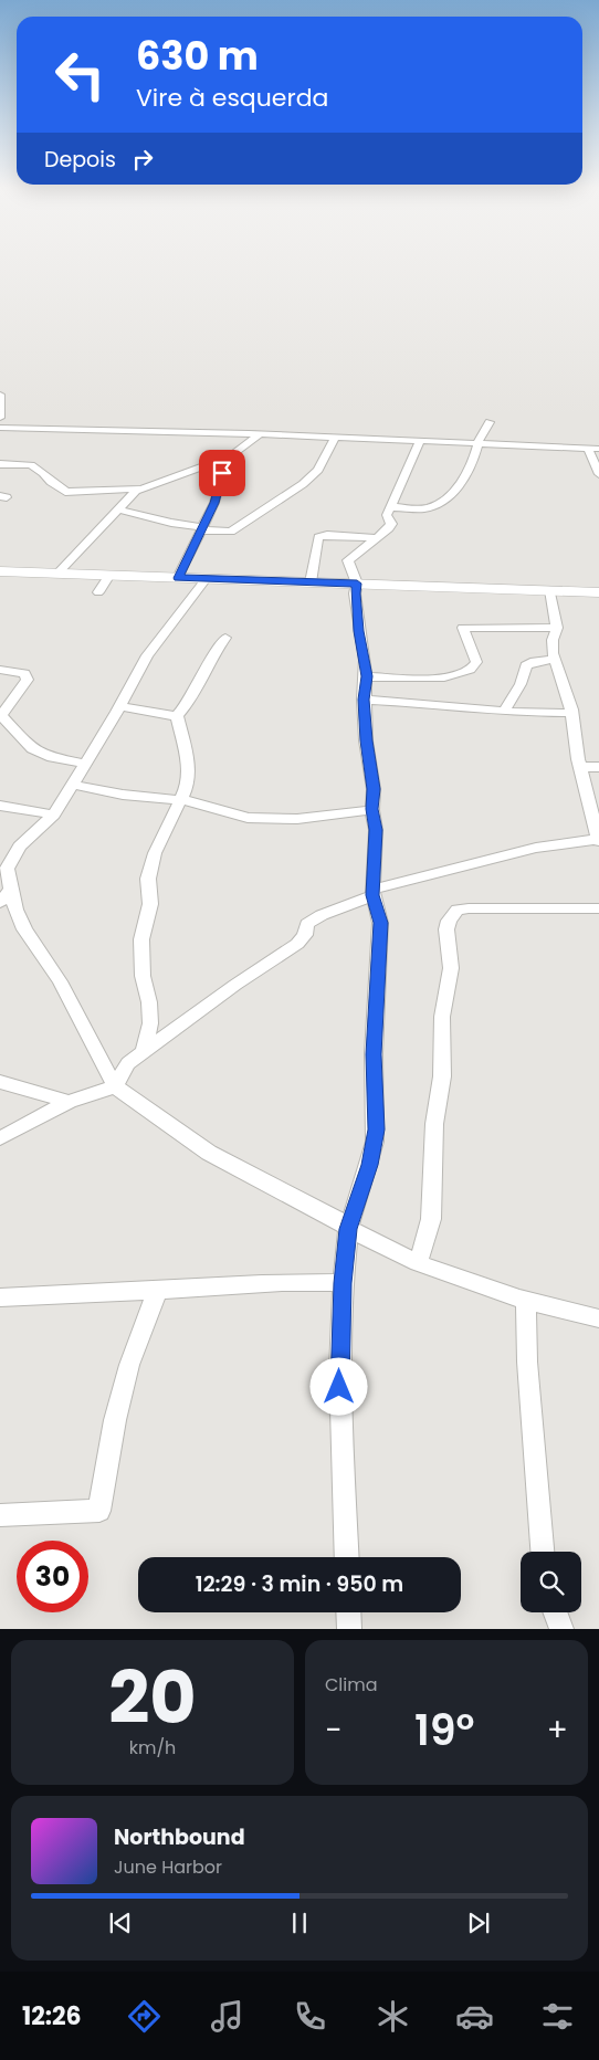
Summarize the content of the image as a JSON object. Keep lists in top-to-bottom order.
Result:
{
  "page": {
    "turn": ["630 m", "Vire à esquerda"],
    "then": "Depois",
    "limit": "30",
    "trip": "12:29 · 3 min · 950 m",
    "tile": [
      ["20", "km/h"],
      "Clima"
    ],
    "heat": ["−", "19°", "+"],
    "song": ["Northbound", "June Harbor"],
    "tabs": "12:26"
  }
}
